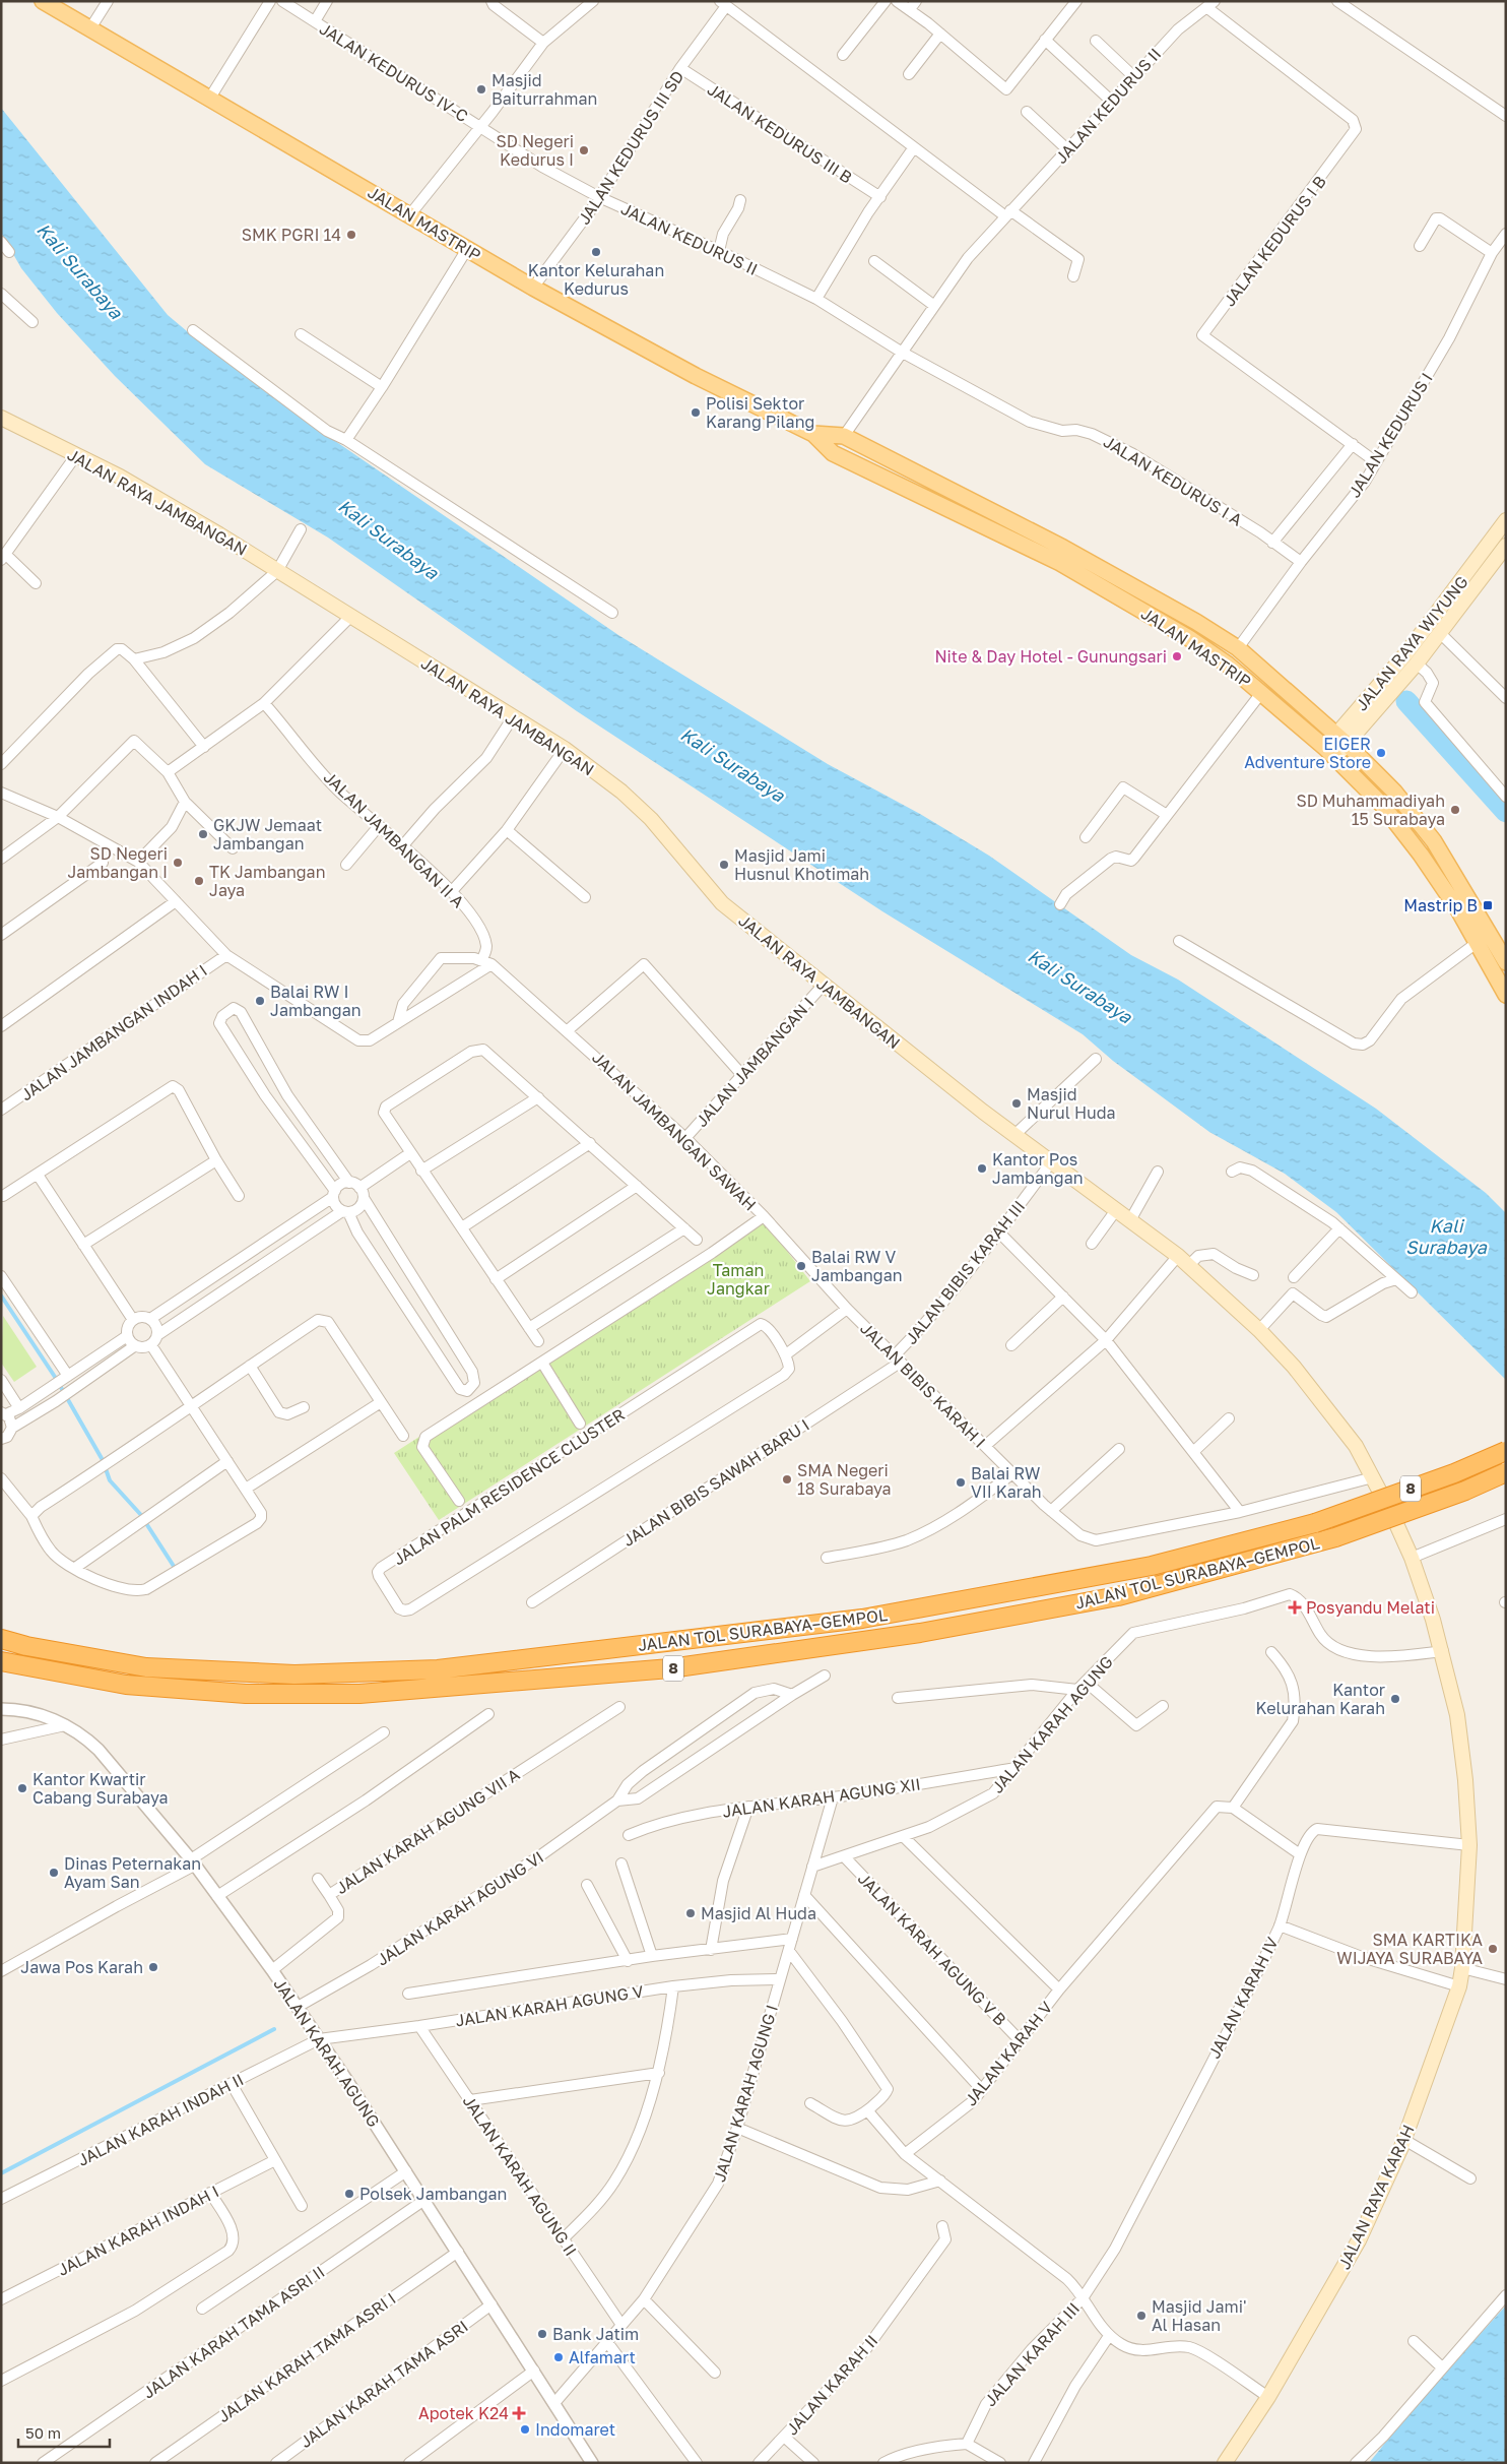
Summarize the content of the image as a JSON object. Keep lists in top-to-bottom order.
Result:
{
  "streets": {
    "highway": ["8", "JALAN TOL SURABAYA–GEMPOL"],
    "main road": [
      "JALAN MASTRIP",
      "JALAN RAYA JAMBANGAN",
      "JALAN RAYA WIYUNG",
      "JALAN RAYA KARAH"
    ],
    "street": [
      "JALAN KEDURUS IV-C",
      "JALAN KEDURUS II",
      "JALAN KEDURUS III B",
      "JALAN KEDURUS III SD",
      "JALAN KEDURUS I B",
      "JALAN KEDURUS I",
      "JALAN KEDURUS I A",
      "JALAN JAMBANGAN II A",
      "JALAN JAMBANGAN INDAH I",
      "JALAN JAMBANGAN I",
      "JALAN JAMBANGAN SAWAH",
      "JALAN BIBIS KARAH III",
      "JALAN BIBIS KARAH I",
      "JALAN BIBIS SAWAH BARU I",
      "JALAN PALM RESIDENCE CLUSTER",
      "JALAN KARAH AGUNG",
      "JALAN KARAH AGUNG XII",
      "JALAN KARAH AGUNG VII A",
      "JALAN KARAH AGUNG VI",
      "JALAN KARAH AGUNG V B",
      "JALAN KARAH IV",
      "JALAN KARAH AGUNG V",
      "JALAN KARAH V",
      "JALAN KARAH AGUNG I",
      "JALAN KARAH INDAH II",
      "JALAN KARAH AGUNG II",
      "JALAN KARAH INDAH I",
      "JALAN KARAH TAMA ASRI II",
      "JALAN KARAH III",
      "JALAN KARAH TAMA ASRI I",
      "JALAN KARAH TAMA ASRI",
      "JALAN KARAH II"
    ]
  },
  "crossings": [
    ["JALAN KEDURUS IV-C", "JALAN KEDURUS II"],
    ["JALAN KEDURUS II", "JALAN KEDURUS III SD"],
    ["JALAN KEDURUS II", "JALAN MASTRIP"],
    ["JALAN KEDURUS II", "JALAN KEDURUS I B"],
    ["JALAN KEDURUS II", "JALAN KEDURUS I A"],
    ["JALAN KEDURUS III B", "JALAN KEDURUS III SD"],
    ["JALAN KEDURUS III SD", "JALAN MASTRIP"],
    ["JALAN MASTRIP", "JALAN KEDURUS I"],
    ["JALAN MASTRIP", "JALAN RAYA WIYUNG"],
    ["JALAN KEDURUS I B", "JALAN KEDURUS I"],
    ["JALAN KEDURUS I", "JALAN KEDURUS I A"],
    ["JALAN RAYA JAMBANGAN", "JALAN JAMBANGAN I"],
    ["JALAN RAYA JAMBANGAN", "JALAN BIBIS KARAH III"],
    ["JALAN RAYA JAMBANGAN", "JALAN BIBIS KARAH I"],
    ["JALAN RAYA JAMBANGAN", "JALAN RAYA KARAH"],
    ["JALAN JAMBANGAN II A", "JALAN JAMBANGAN SAWAH"],
    ["JALAN JAMBANGAN I", "JALAN JAMBANGAN SAWAH"],
    ["JALAN JAMBANGAN SAWAH", "JALAN BIBIS KARAH I"],
    ["JALAN BIBIS KARAH III", "JALAN BIBIS KARAH I"],
    ["JALAN BIBIS KARAH III", "JALAN BIBIS SAWAH BARU I"],
    ["JALAN BIBIS KARAH I", "JALAN BIBIS SAWAH BARU I"],
    ["JALAN KARAH AGUNG", "JALAN KARAH AGUNG XII"],
    ["JALAN KARAH AGUNG", "JALAN KARAH AGUNG VII A"],
    ["JALAN KARAH AGUNG", "JALAN KARAH AGUNG VI"],
    ["JALAN KARAH AGUNG", "JALAN KARAH AGUNG V B"],
    ["JALAN KARAH AGUNG", "JALAN KARAH AGUNG V"],
    ["JALAN KARAH AGUNG", "JALAN KARAH AGUNG I"],
    ["JALAN KARAH AGUNG", "JALAN KARAH INDAH II"],
    ["JALAN KARAH AGUNG", "JALAN RAYA KARAH"],
    ["JALAN KARAH AGUNG", "JALAN KARAH TAMA ASRI II"],
    ["JALAN KARAH AGUNG", "JALAN KARAH TAMA ASRI I"],
    ["JALAN KARAH AGUNG", "JALAN KARAH TAMA ASRI"],
    ["JALAN KARAH AGUNG XII", "JALAN KARAH AGUNG I"],
    ["JALAN KARAH AGUNG V B", "JALAN KARAH V"],
    ["JALAN KARAH IV", "JALAN RAYA KARAH"],
    ["JALAN KARAH IV", "JALAN KARAH III"],
    ["JALAN KARAH AGUNG V", "JALAN KARAH AGUNG I"],
    ["JALAN KARAH AGUNG V", "JALAN KARAH INDAH II"],
    ["JALAN KARAH AGUNG V", "JALAN KARAH AGUNG II"],
    ["JALAN KARAH AGUNG I", "JALAN KARAH AGUNG II"]
  ],
  "water": ["Kali Surabaya"],
  "parks": ["Taman Jangkar"],
  "places": {
    "other": [
      "Masjid Baiturrahman",
      "SD Negeri Kedurus I",
      "SMK PGRI 14",
      "Kantor Kelurahan Kedurus",
      "Polisi Sektor Karang Pilang",
      "Nite & Day Hotel - Gunungsari",
      "EIGER Adventure Store",
      "SD Muhammadiyah 15 Surabaya",
      "GKJW Jemaat Jambangan",
      "SD Negeri Jambangan I",
      "Masjid Jami Husnul Khotimah",
      "TK Jambangan Jaya",
      "Balai RW I Jambangan",
      "Masjid Nurul Huda",
      "Kantor Pos Jambangan",
      "Balai RW V Jambangan",
      "SMA Negeri 18 Surabaya",
      "Balai RW VII Karah",
      "Kantor Kelurahan Karah",
      "Kantor Kwartir Cabang Surabaya",
      "Dinas Peternakan Ayam San",
      "Masjid Al Huda",
      "SMA KARTIKA WIJAYA SURABAYA",
      "Jawa Pos Karah",
      "Polsek Jambangan",
      "Masjid Jami' Al Hasan",
      "Bank Jatim",
      "Alfamart",
      "Indomaret"
    ],
    "transit": ["Mastrip B"],
    "health": ["Posyandu Melati", "Apotek K24"]
  },
  "scale_bar": "50 m"
}
